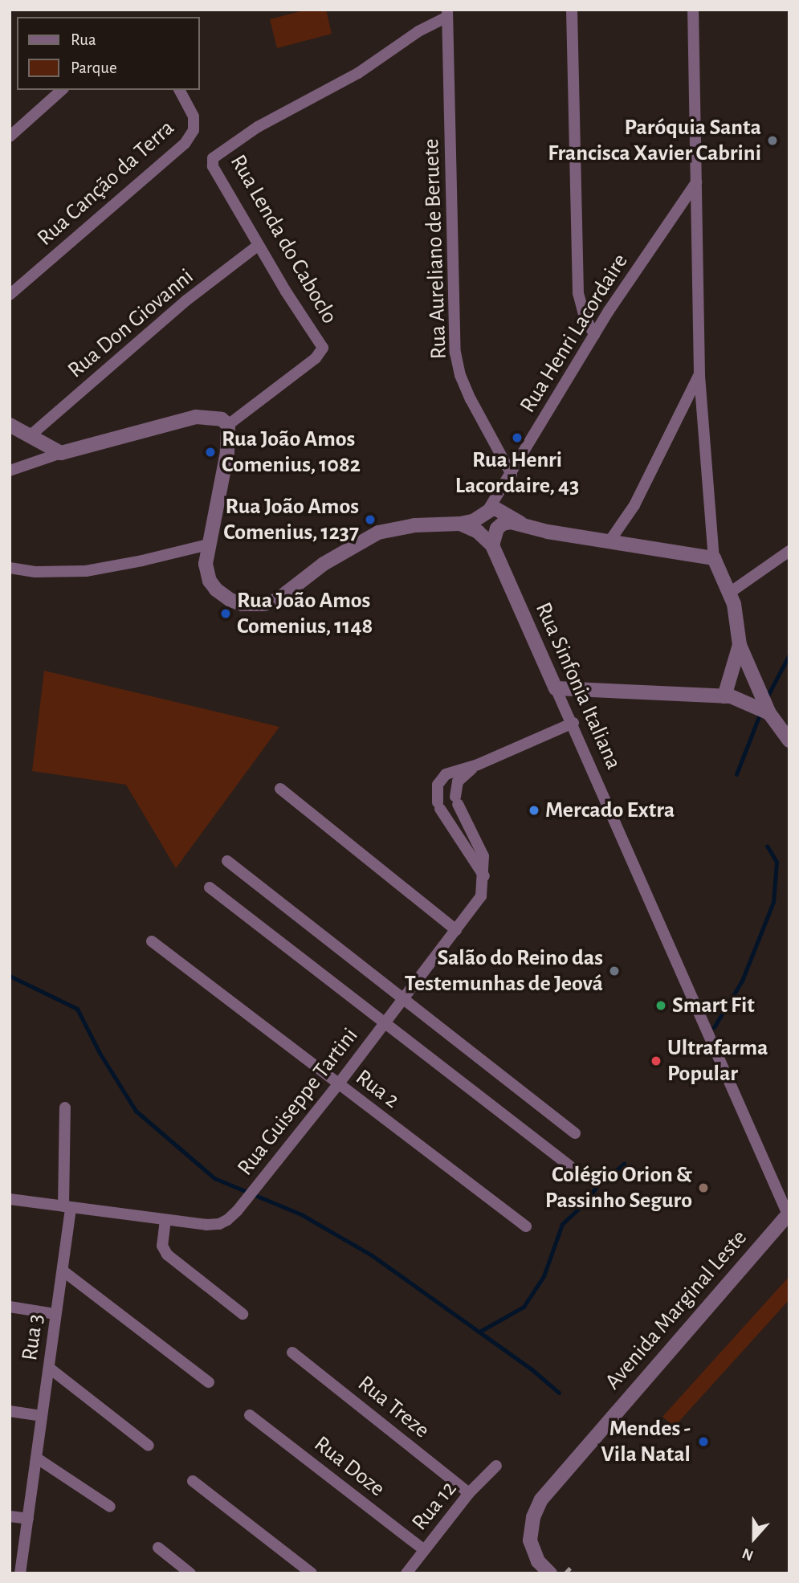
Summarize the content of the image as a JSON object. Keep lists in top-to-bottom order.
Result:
{
  "streets": {
    "street": [
      "Rua Canção da Terra",
      "Rua Lenda do Caboclo",
      "Rua Aureliano de Beruete",
      "Rua Don Giovanni",
      "Rua Henri Lacordaire",
      "Rua Sinfonia Italiana",
      "Rua 2",
      "Rua Guiseppe Tartini",
      "Avenida Marginal Leste",
      "Rua 3",
      "Rua Treze",
      "Rua Doze",
      "Rua 12"
    ]
  },
  "crossings": [
    ["Rua Lenda do Caboclo", "Rua Aureliano de Beruete"],
    ["Rua Lenda do Caboclo", "Rua Don Giovanni"],
    ["Rua Aureliano de Beruete", "Rua Henri Lacordaire"],
    ["Rua Sinfonia Italiana", "Rua Guiseppe Tartini"],
    ["Rua Sinfonia Italiana", "Avenida Marginal Leste"],
    ["Rua 2", "Rua Guiseppe Tartini"],
    ["Rua Guiseppe Tartini", "Rua 3"],
    ["Rua Treze", "Rua 12"],
    ["Rua Doze", "Rua 12"]
  ],
  "places": [
    "Paróquia Santa Francisca Xavier Cabrini",
    "Rua Henri Lacordaire, 43",
    "Rua João Amos Comenius, 1082",
    "Rua João Amos Comenius, 1237",
    "Rua João Amos Comenius, 1148",
    "Mercado Extra",
    "Salão do Reino das Testemunhas de Jeová",
    "Smart Fit",
    "Ultrafarma Popular",
    "Colégio Orion & Passinho Seguro",
    "Mendes - Vila Natal"
  ],
  "legend": ["Rua", "Parque"],
  "north": "bottom"
}
